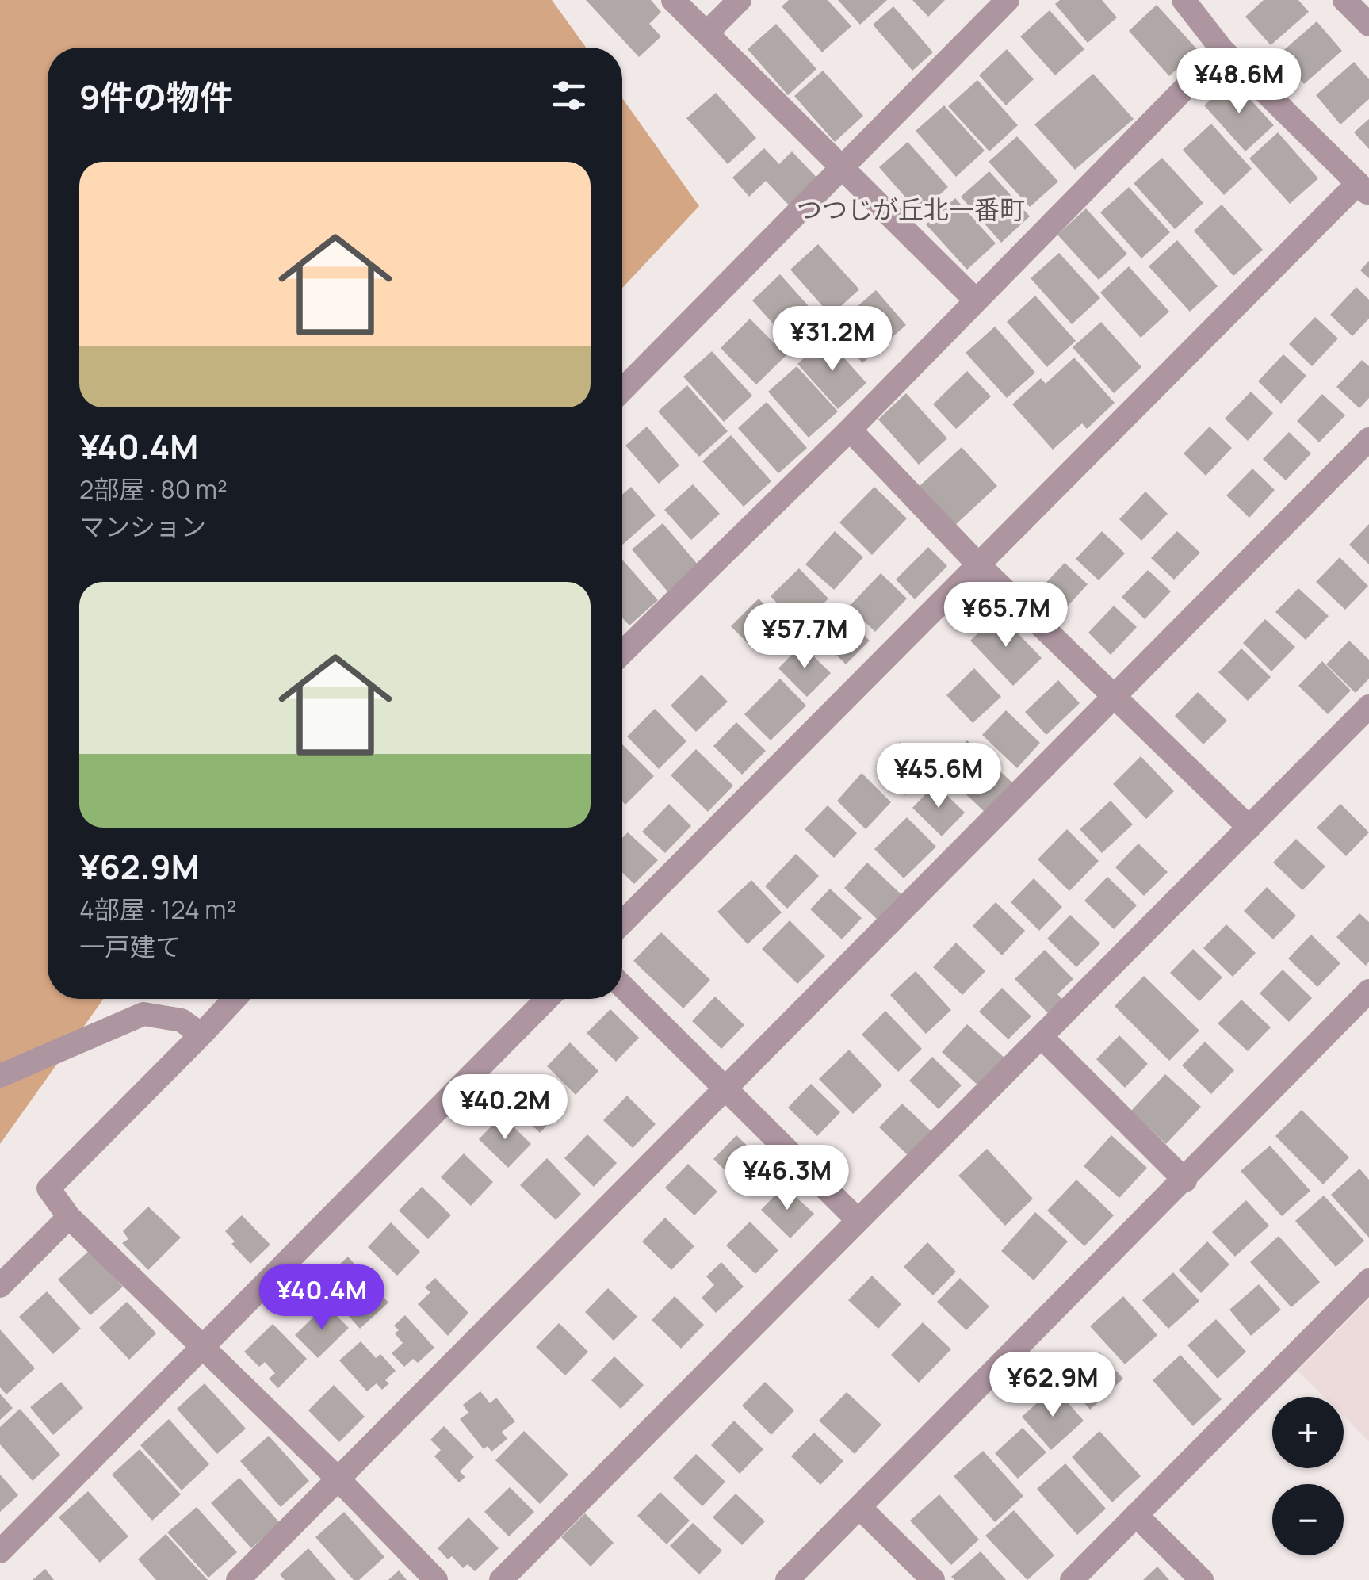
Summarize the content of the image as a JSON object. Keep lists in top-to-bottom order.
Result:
{
  "districts": ["つつじが丘北一番町"],
  "page": {
    "heading": "9件の物件",
    "price": [
      "¥48.6M",
      "¥31.2M",
      "¥65.7M",
      "¥57.7M",
      "¥45.6M",
      "¥40.2M",
      "¥46.3M",
      "¥40.4M",
      "¥62.9M"
    ],
    "list": [
      {
        "name": "¥40.4M",
        "note": "2部屋 · 80 m² · マンション"
      },
      {
        "name": "¥62.9M",
        "note": "4部屋 · 124 m² · 一戸建て"
      }
    ],
    "map_buttons": ["+", "−"]
  }
}
